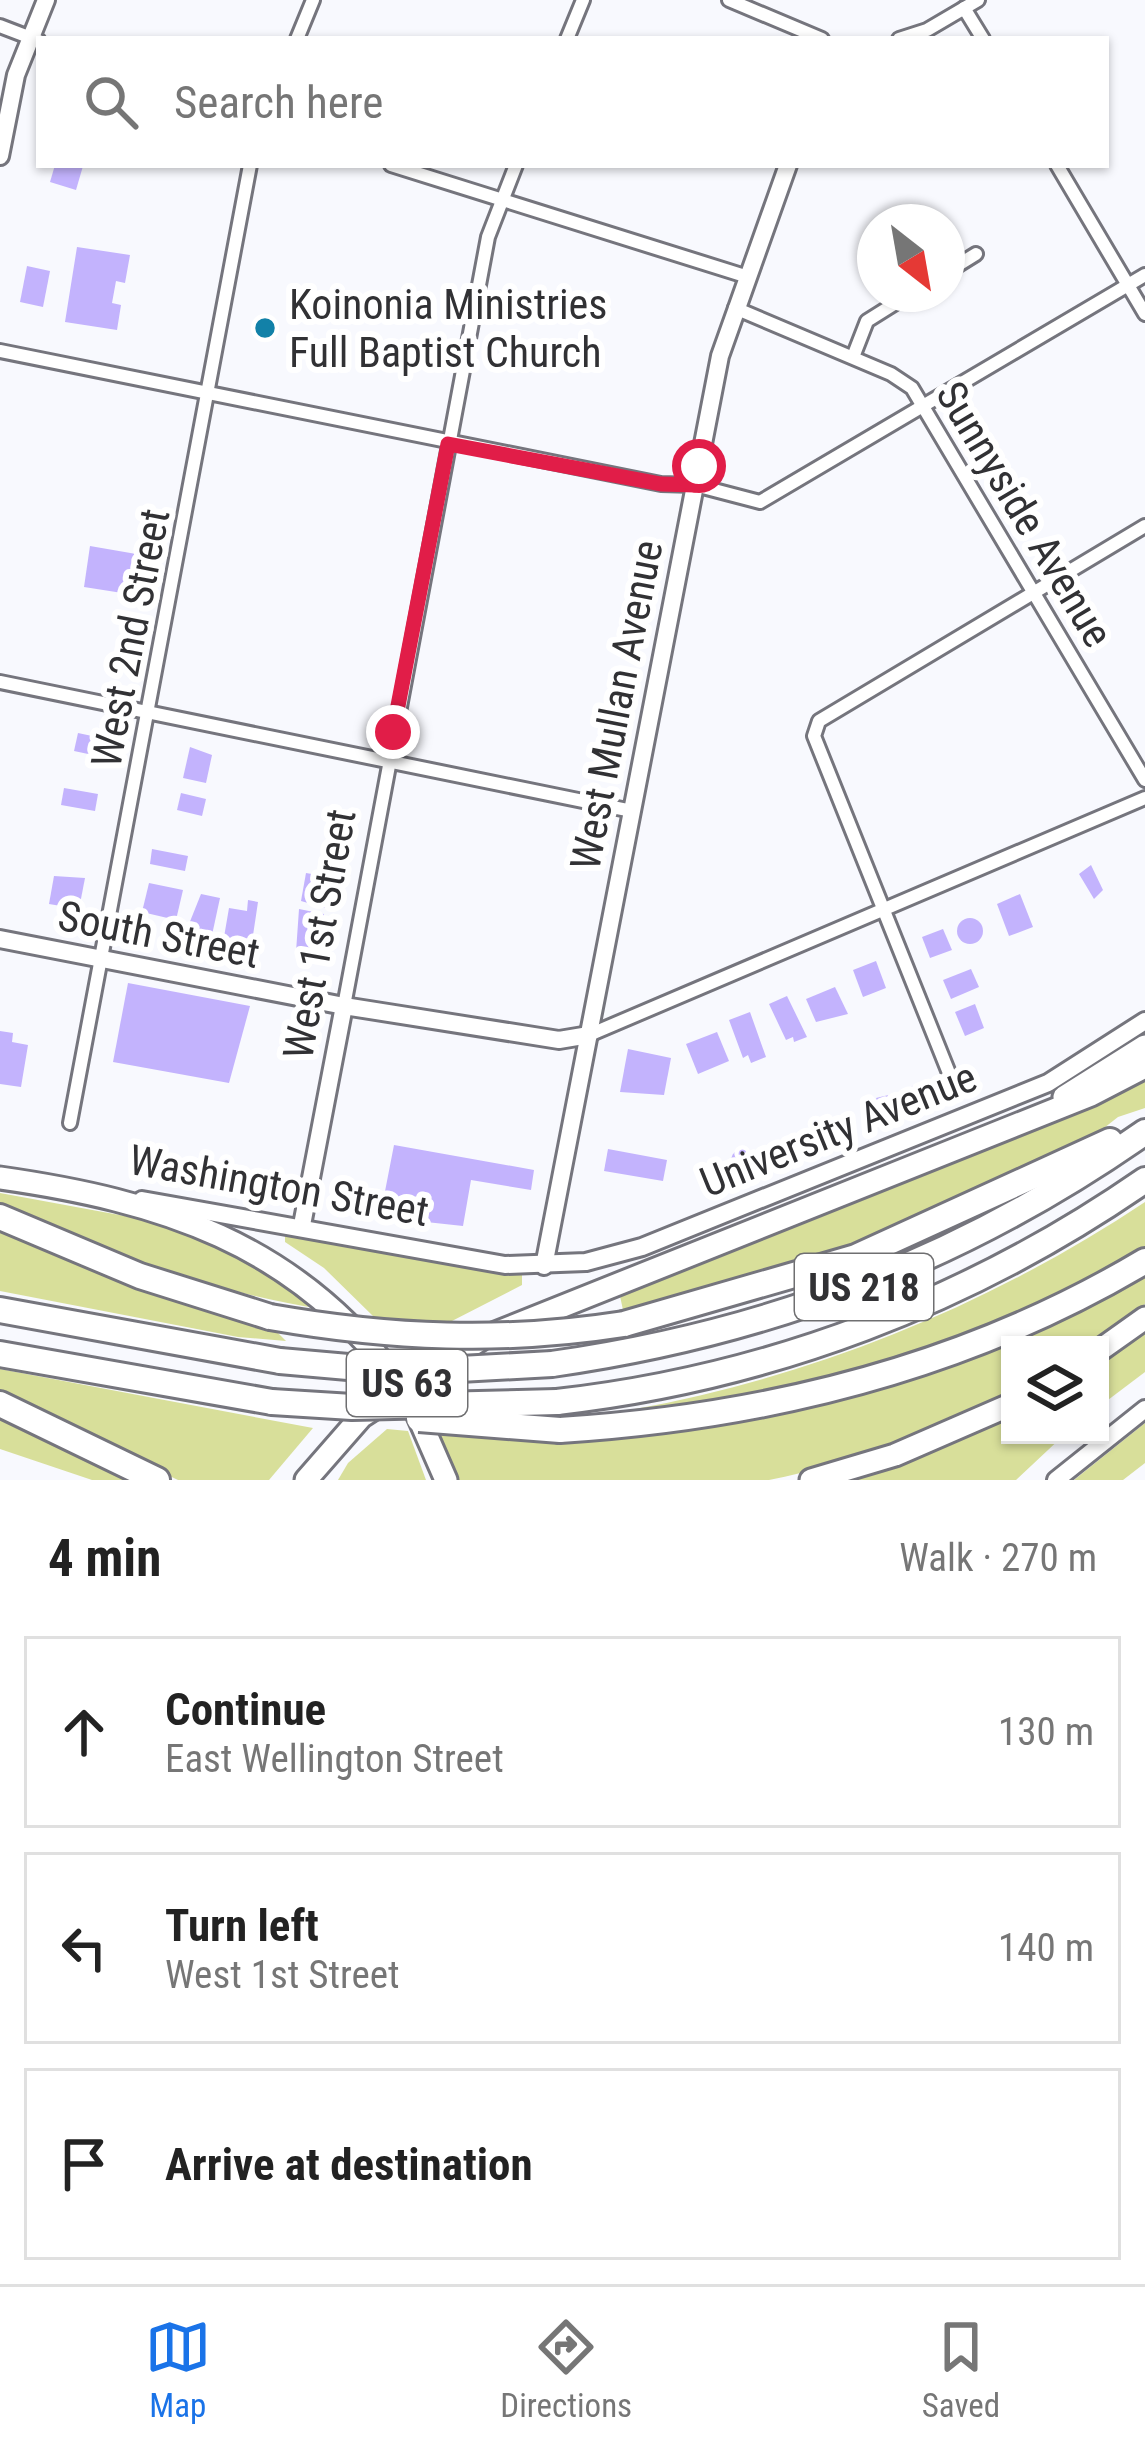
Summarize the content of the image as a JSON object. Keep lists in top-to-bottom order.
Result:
{
  "streets": {
    "highway": ["US 218"],
    "main road": ["Washington Street", "US 63"],
    "street": [
      "Sunnyside Avenue",
      "West 2nd Street",
      "West Mullan Avenue",
      "South Street",
      "West 1st Street",
      "University Avenue"
    ]
  },
  "crossings": [
    ["Sunnyside Avenue", "West Mullan Avenue"],
    ["West 2nd Street", "South Street"],
    ["West Mullan Avenue", "South Street"],
    ["West Mullan Avenue", "University Avenue"],
    ["West Mullan Avenue", "Washington Street"],
    ["South Street", "West 1st Street"],
    ["West 1st Street", "Washington Street"],
    ["University Avenue", "Washington Street"]
  ],
  "places": ["Koinonia Ministries Full Baptist Church"],
  "north": "bottom right",
  "page": {
    "search": "Search here",
    "heading": ["4 min", "Walk · 270 m"],
    "list": [
      ["Continue", "East Wellington Street", "130 m"],
      ["Turn left", "West 1st Street", "140 m"],
      "Arrive at destination"
    ],
    "nav": ["Map", "Directions", "Saved"]
  }
}
